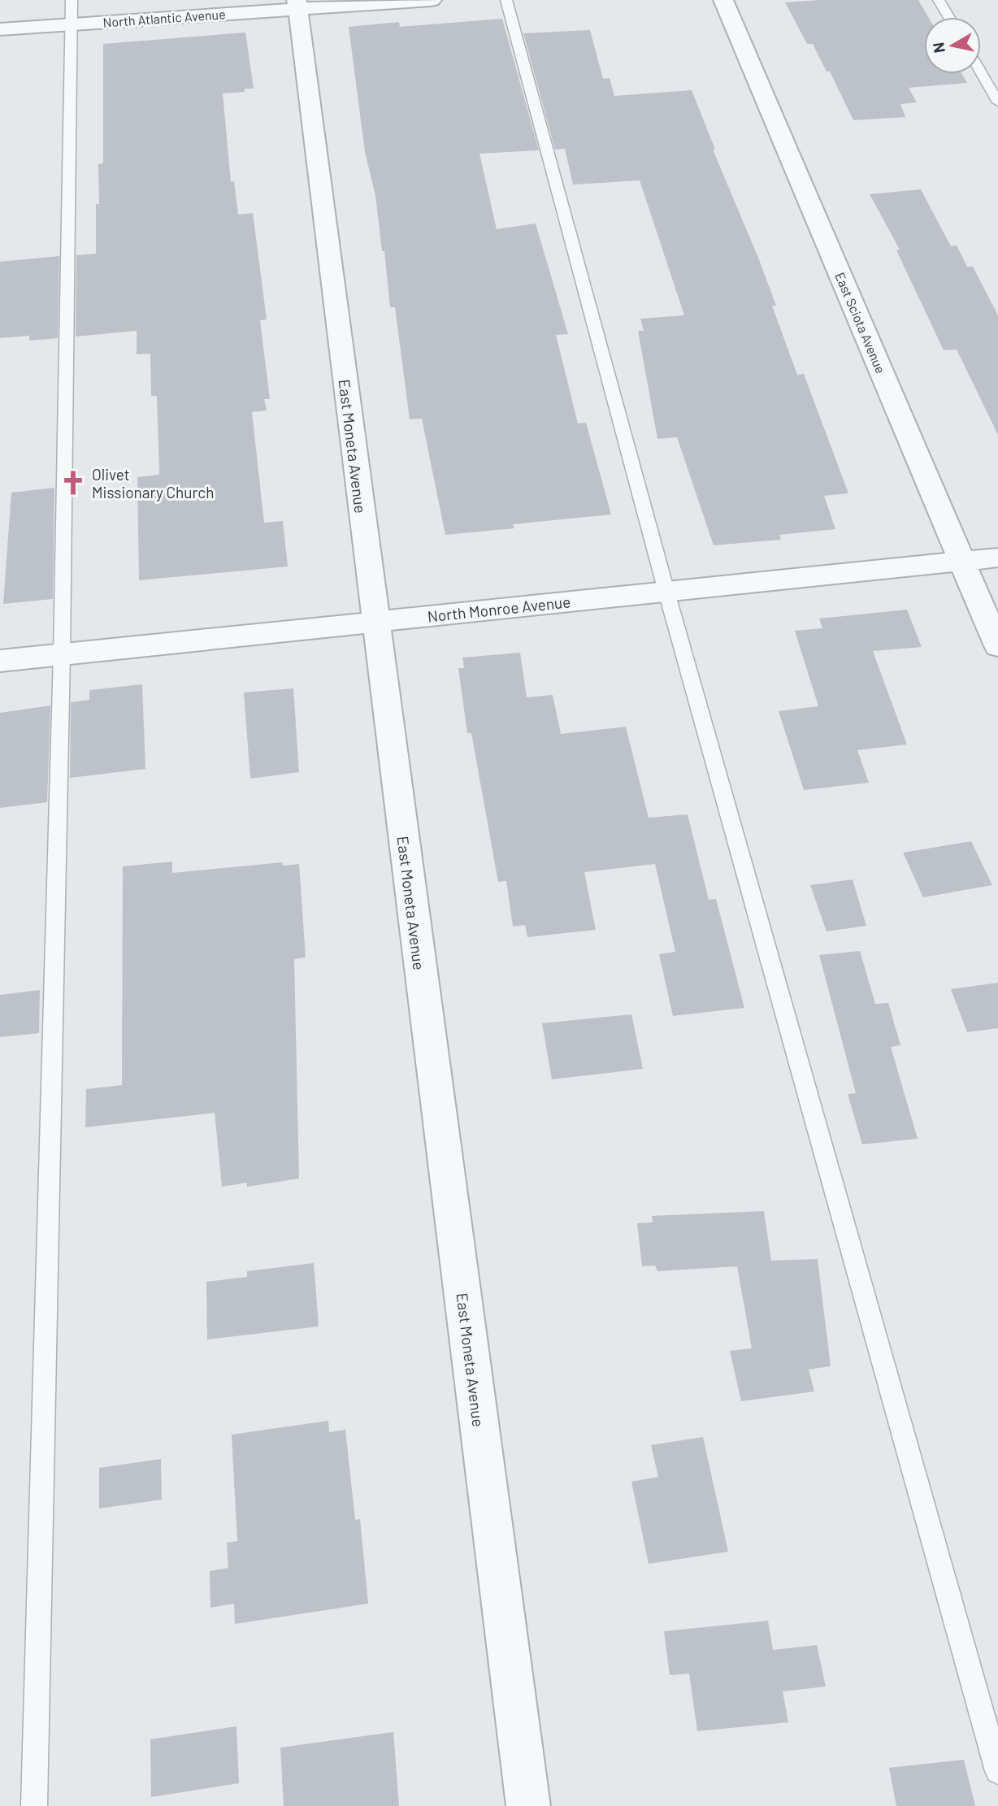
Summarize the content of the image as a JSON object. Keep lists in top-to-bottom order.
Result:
{
  "streets": {
    "street": [
      "North Atlantic Avenue",
      "East Sciota Avenue",
      "East Moneta Avenue",
      "North Monroe Avenue"
    ]
  },
  "crossings": [
    ["North Atlantic Avenue", "East Moneta Avenue"],
    ["East Sciota Avenue", "North Monroe Avenue"],
    ["East Moneta Avenue", "North Monroe Avenue"]
  ],
  "places": {
    "church": ["Olivet Missionary Church"]
  },
  "north": "left"
}
